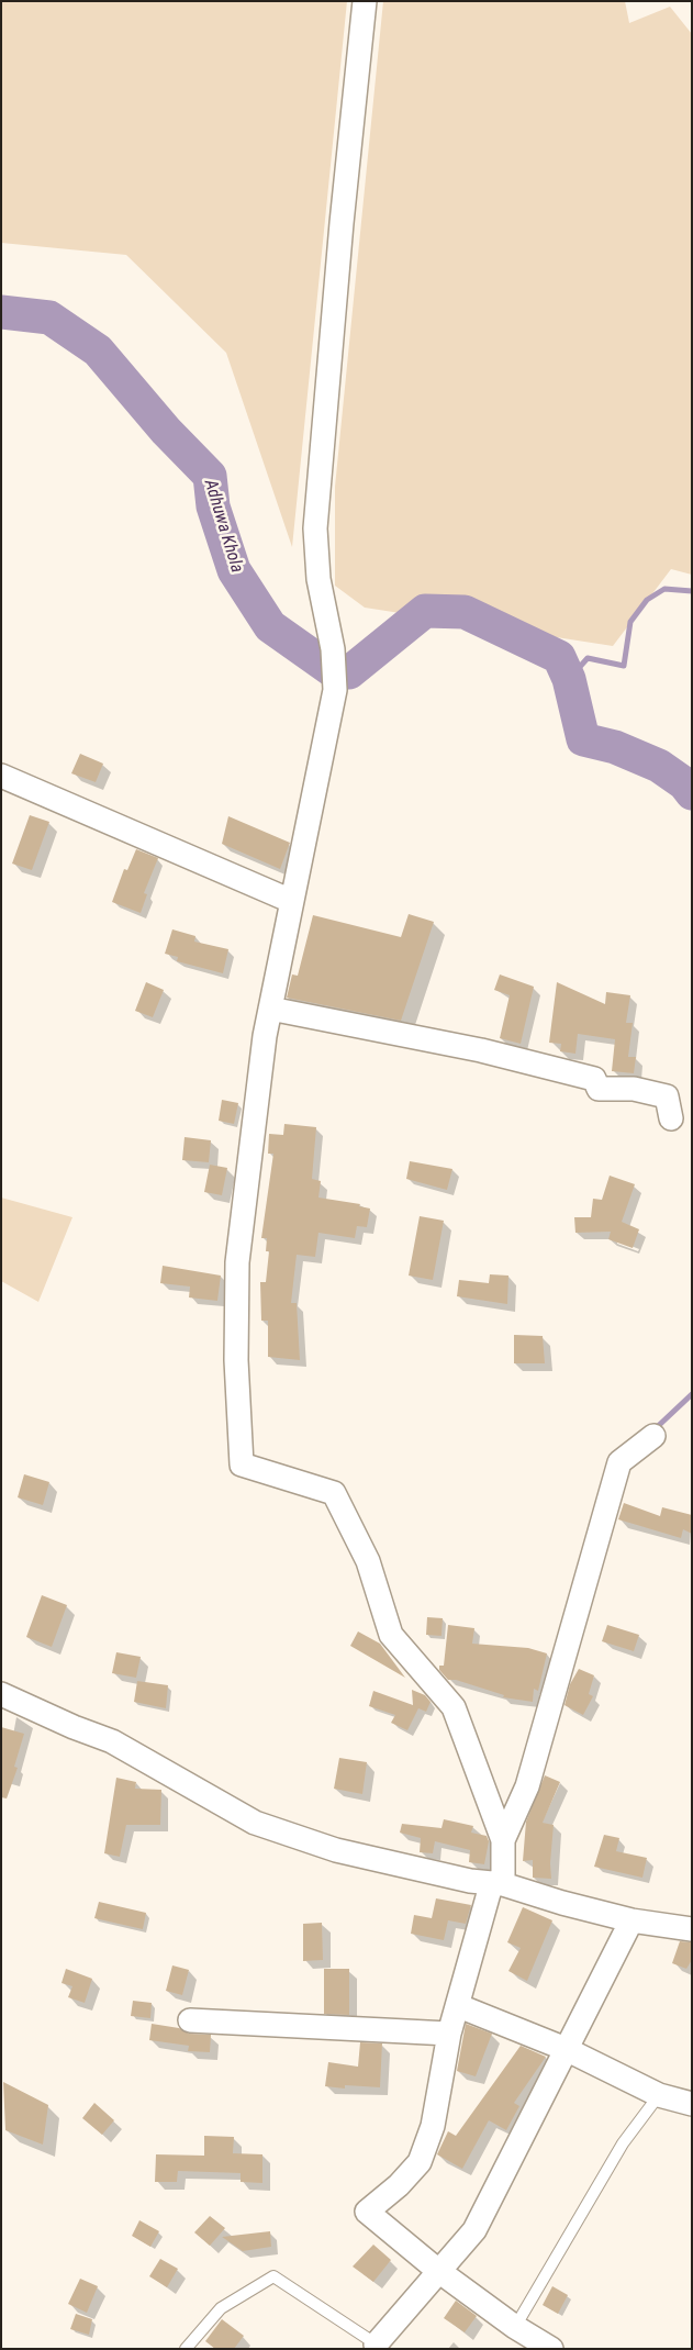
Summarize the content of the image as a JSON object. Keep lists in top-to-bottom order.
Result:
{
  "water": ["Adhuwa Khola"]
}
